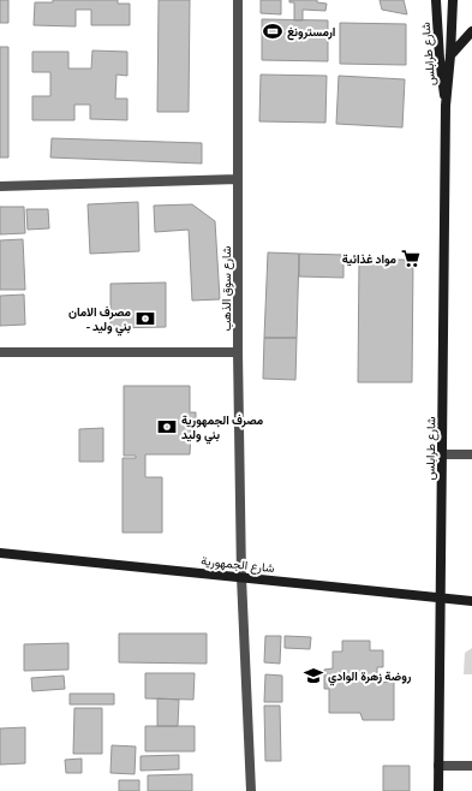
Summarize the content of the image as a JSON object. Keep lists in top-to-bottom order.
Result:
{
  "streets": {
    "main road": ["شارع طرابلس", "شارع الجمهورية"],
    "street": ["شارع سوق الذهب"]
  },
  "crossings": [
    ["شارع طرابلس", "شارع الجمهورية"],
    ["شارع سوق الذهب", "شارع الجمهورية"]
  ],
  "places": {
    "sports": ["ارمسترونغ"],
    "supermarket": ["مواد غذائية"],
    "bank": ["مصرف الامان - بني وليد", "مصرف الجمهورية بني وليد"],
    "school or university": ["روضة زهرة الوادي"]
  }
}
